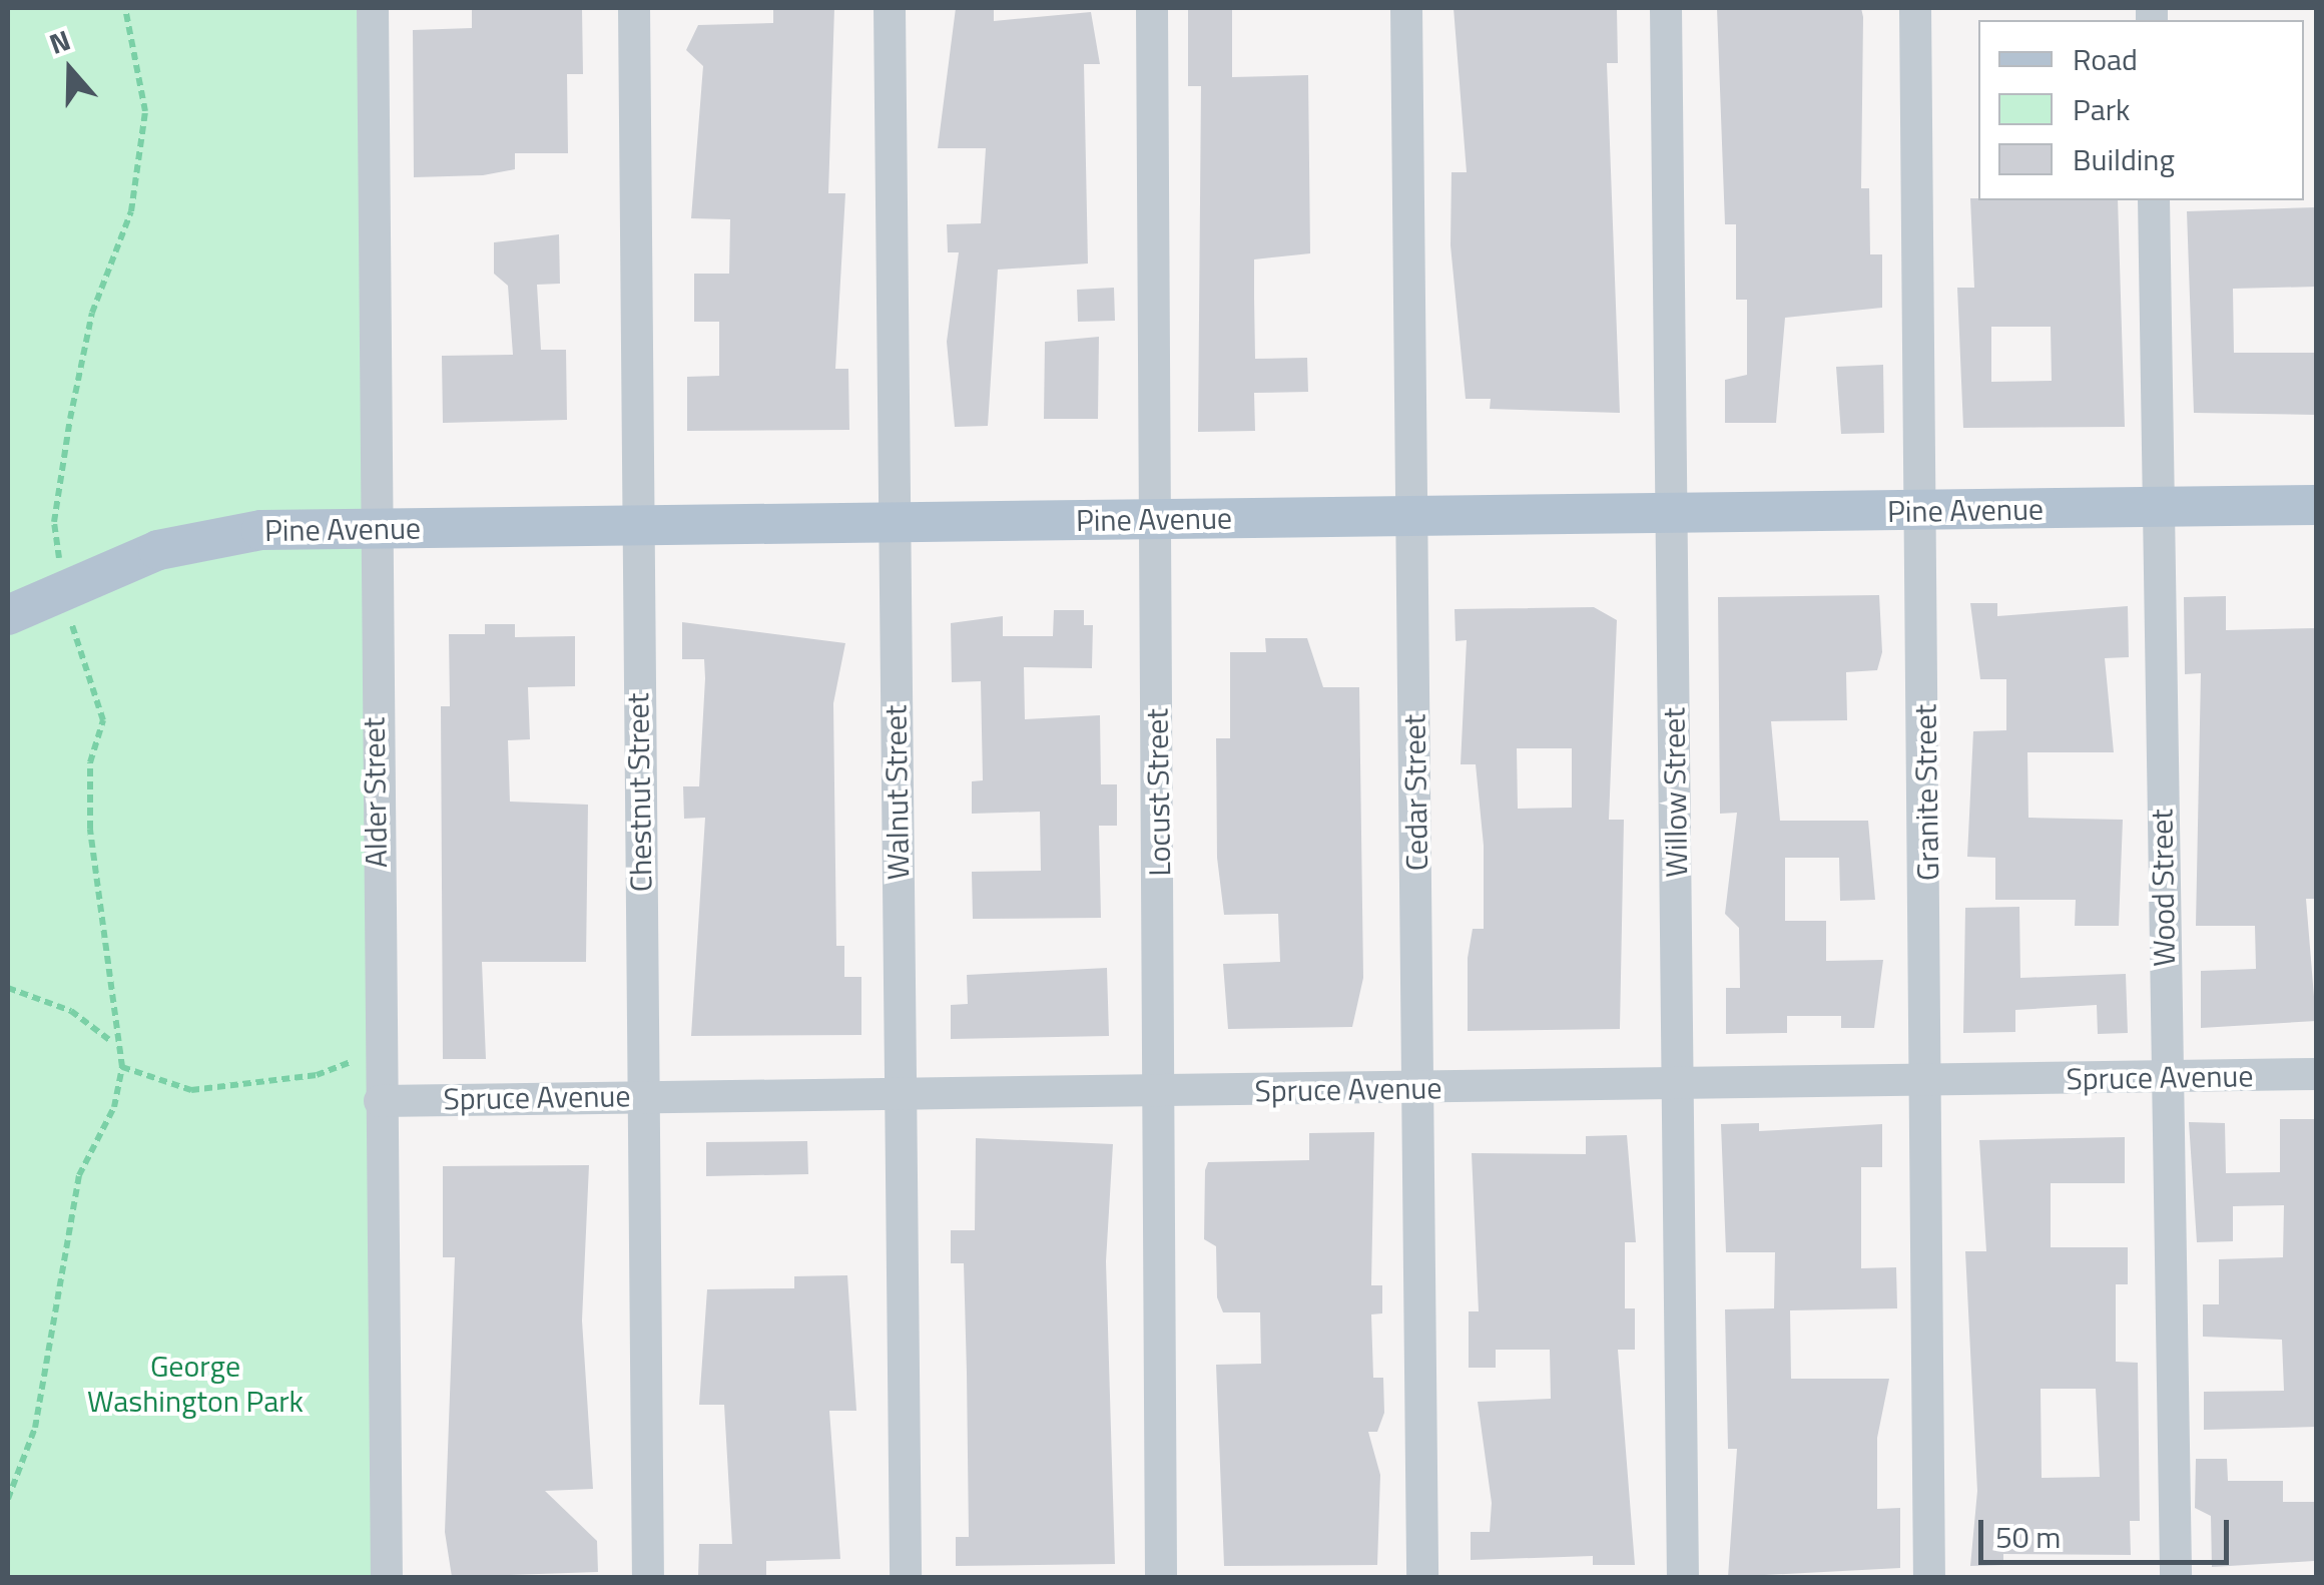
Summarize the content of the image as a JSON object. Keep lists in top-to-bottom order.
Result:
{
  "streets": {
    "main road": ["Pine Avenue"],
    "street": [
      "Alder Street",
      "Chestnut Street",
      "Walnut Street",
      "Locust Street",
      "Cedar Street",
      "Willow Street",
      "Granite Street",
      "Wood Street",
      "Spruce Avenue"
    ]
  },
  "crossings": [
    ["Pine Avenue", "Alder Street"],
    ["Pine Avenue", "Chestnut Street"],
    ["Pine Avenue", "Walnut Street"],
    ["Pine Avenue", "Locust Street"],
    ["Pine Avenue", "Cedar Street"],
    ["Pine Avenue", "Willow Street"],
    ["Pine Avenue", "Granite Street"],
    ["Pine Avenue", "Wood Street"],
    ["Alder Street", "Spruce Avenue"],
    ["Chestnut Street", "Spruce Avenue"],
    ["Walnut Street", "Spruce Avenue"],
    ["Locust Street", "Spruce Avenue"],
    ["Cedar Street", "Spruce Avenue"],
    ["Willow Street", "Spruce Avenue"],
    ["Granite Street", "Spruce Avenue"],
    ["Wood Street", "Spruce Avenue"]
  ],
  "parks": ["George Washington Park"],
  "legend": ["Road", "Park", "Building"],
  "scale_bar": "50 m",
  "north": "top"
}
